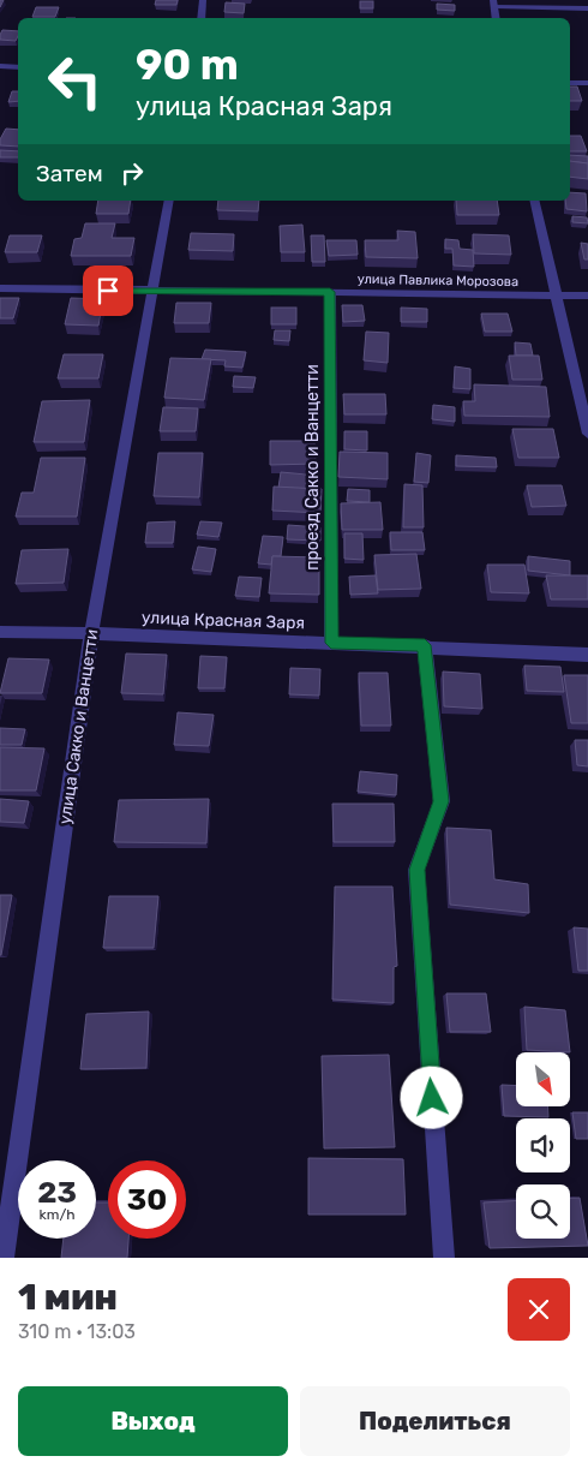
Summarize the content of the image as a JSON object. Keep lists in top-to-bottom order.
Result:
{
  "streets": {
    "street": [
      "улица Павлика Морозова",
      "проезд Сакко и Ванцетти",
      "улица Красная Заря",
      "улица Сакко и Ванцетти"
    ]
  },
  "crossings": [
    ["улица Павлика Морозова", "проезд Сакко и Ванцетти"],
    ["улица Павлика Морозова", "улица Сакко и Ванцетти"],
    ["проезд Сакко и Ванцетти", "улица Красная Заря"],
    ["улица Красная Заря", "улица Сакко и Ванцетти"]
  ],
  "north": "bottom right",
  "page": {
    "turn": ["90 m", "улица Красная Заря"],
    "then": "Затем",
    "speed": "23 km/h",
    "limit": "30",
    "heading": ["1 мин", "310 m · 13:03"],
    "buttons": ["Выход", "Поделиться"]
  }
}
